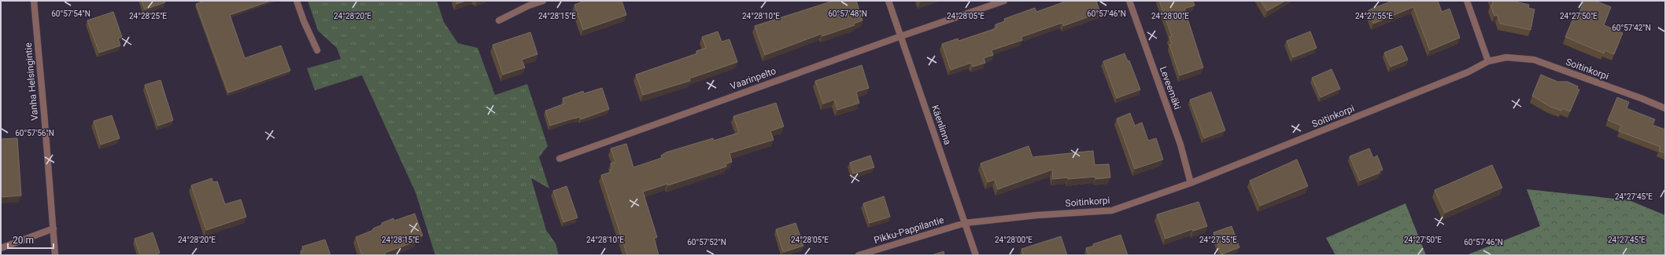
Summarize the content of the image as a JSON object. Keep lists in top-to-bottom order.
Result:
{
  "streets": {
    "street": [
      "Soitinkorpi",
      "Vaarinpelto",
      "Vanha Helsingintie",
      "Leveemäki",
      "Käenlinna",
      "Pikku-Pappilantie"
    ]
  },
  "crossings": [
    ["Soitinkorpi", "Leveemäki"],
    ["Soitinkorpi", "Käenlinna"],
    ["Soitinkorpi", "Pikku-Pappilantie"],
    ["Vaarinpelto", "Käenlinna"],
    ["Käenlinna", "Pikku-Pappilantie"]
  ],
  "scale_bar": "20 m",
  "coordinates": [
    "60°57'54\"N",
    "60°57'46\"N",
    "60°57'48\"N",
    "24°28'25\"E",
    "24°28'20\"E",
    "24°28'15\"E",
    "24°28'10\"E",
    "24°28'05\"E",
    "24°28'00\"E",
    "24°27'55\"E",
    "24°27'50\"E",
    "60°57'42\"N",
    "60°57'56\"N",
    "24°27'45\"E",
    "60°57'52\"N"
  ]
}
